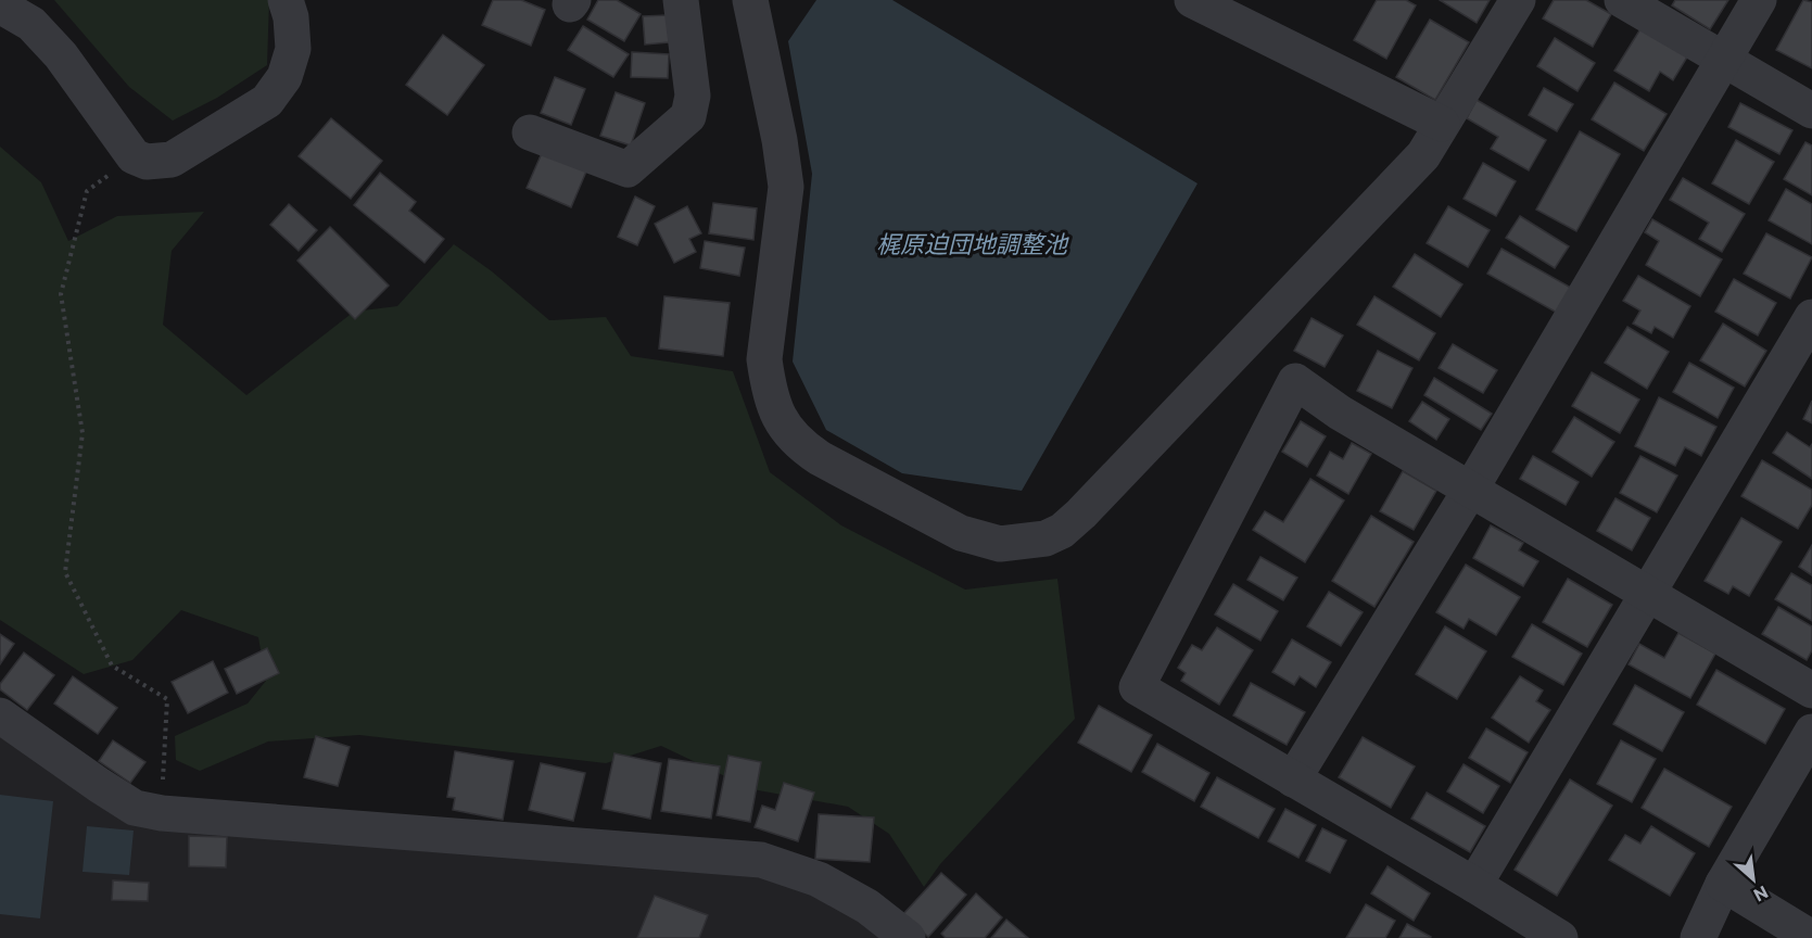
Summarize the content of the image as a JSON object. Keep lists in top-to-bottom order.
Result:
{
  "water": ["梶原迫団地調整池"],
  "north": "bottom right"
}
